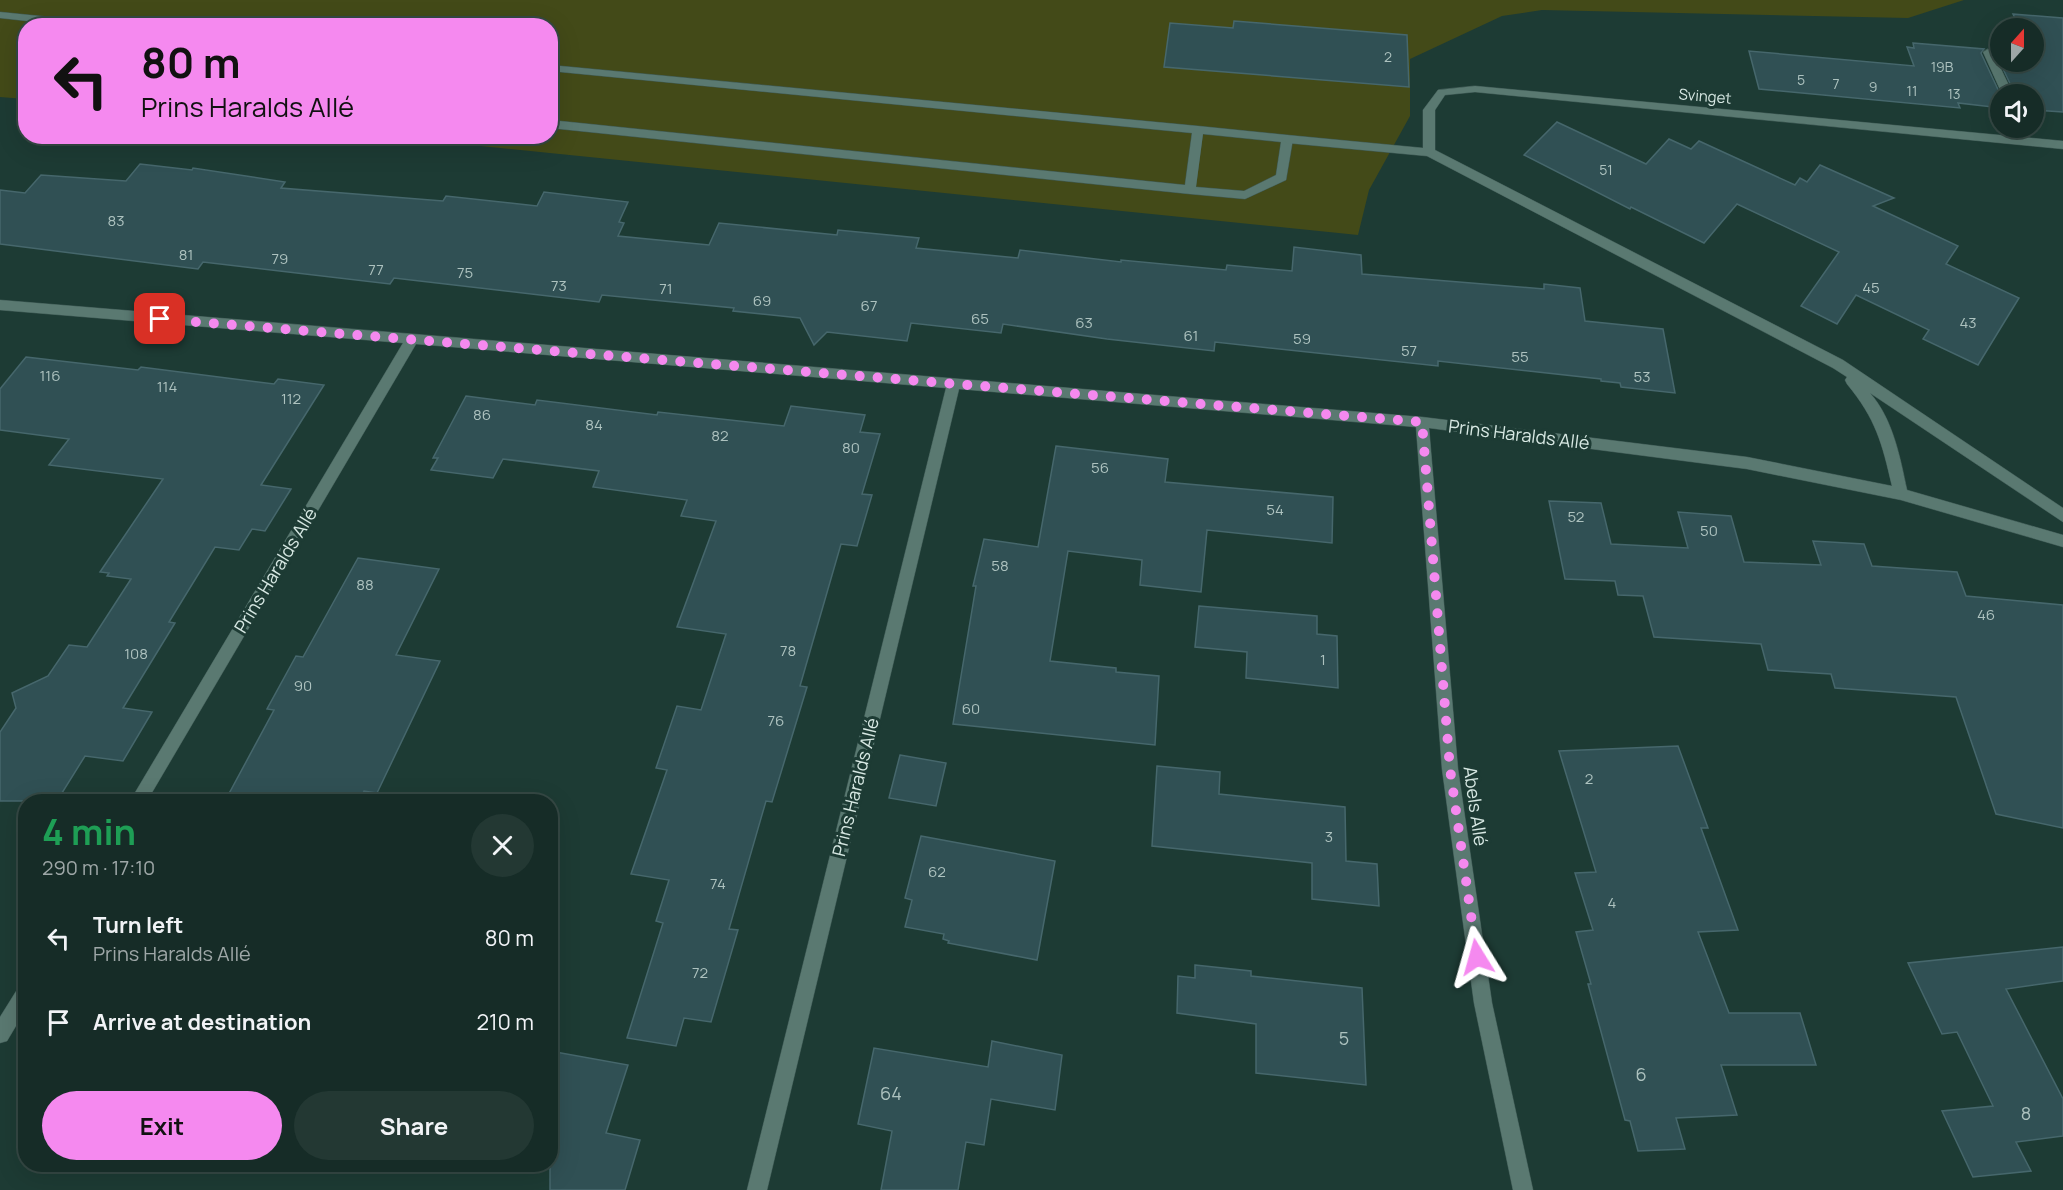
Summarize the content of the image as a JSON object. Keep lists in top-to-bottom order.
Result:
{
  "streets": {
    "street": ["Svinget", "Prins Haralds Allé", "Abels Allé"]
  },
  "crossings": [
    ["Prins Haralds Allé", "Abels Allé"]
  ],
  "house_numbers": [
    "2",
    "19B",
    "5",
    "7",
    "9",
    "11",
    "13",
    "51",
    "83",
    "81",
    "79",
    "77",
    "75",
    "73",
    "45",
    "71",
    "69",
    "67",
    "65",
    "63",
    "43",
    "61",
    "59",
    "57",
    "55",
    "116",
    "53",
    "114",
    "112",
    "86",
    "84",
    "82",
    "80",
    "56",
    "54",
    "52",
    "50",
    "58",
    "88",
    "46",
    "78",
    "108",
    "1",
    "90",
    "60",
    "76",
    "2",
    "3",
    "62",
    "74",
    "4",
    "72",
    "5",
    "6",
    "64",
    "8"
  ],
  "north": "top",
  "page": {
    "turn": ["80 m", "Prins Haralds Allé"],
    "heading": ["4 min", "290 m · 17:10"],
    "list": [
      {
        "name": "Turn left",
        "note": "Prins Haralds Allé",
        "value": "80 m"
      },
      {
        "name": "Arrive at destination",
        "value": "210 m"
      }
    ],
    "buttons": ["Exit", "Share"]
  }
}
